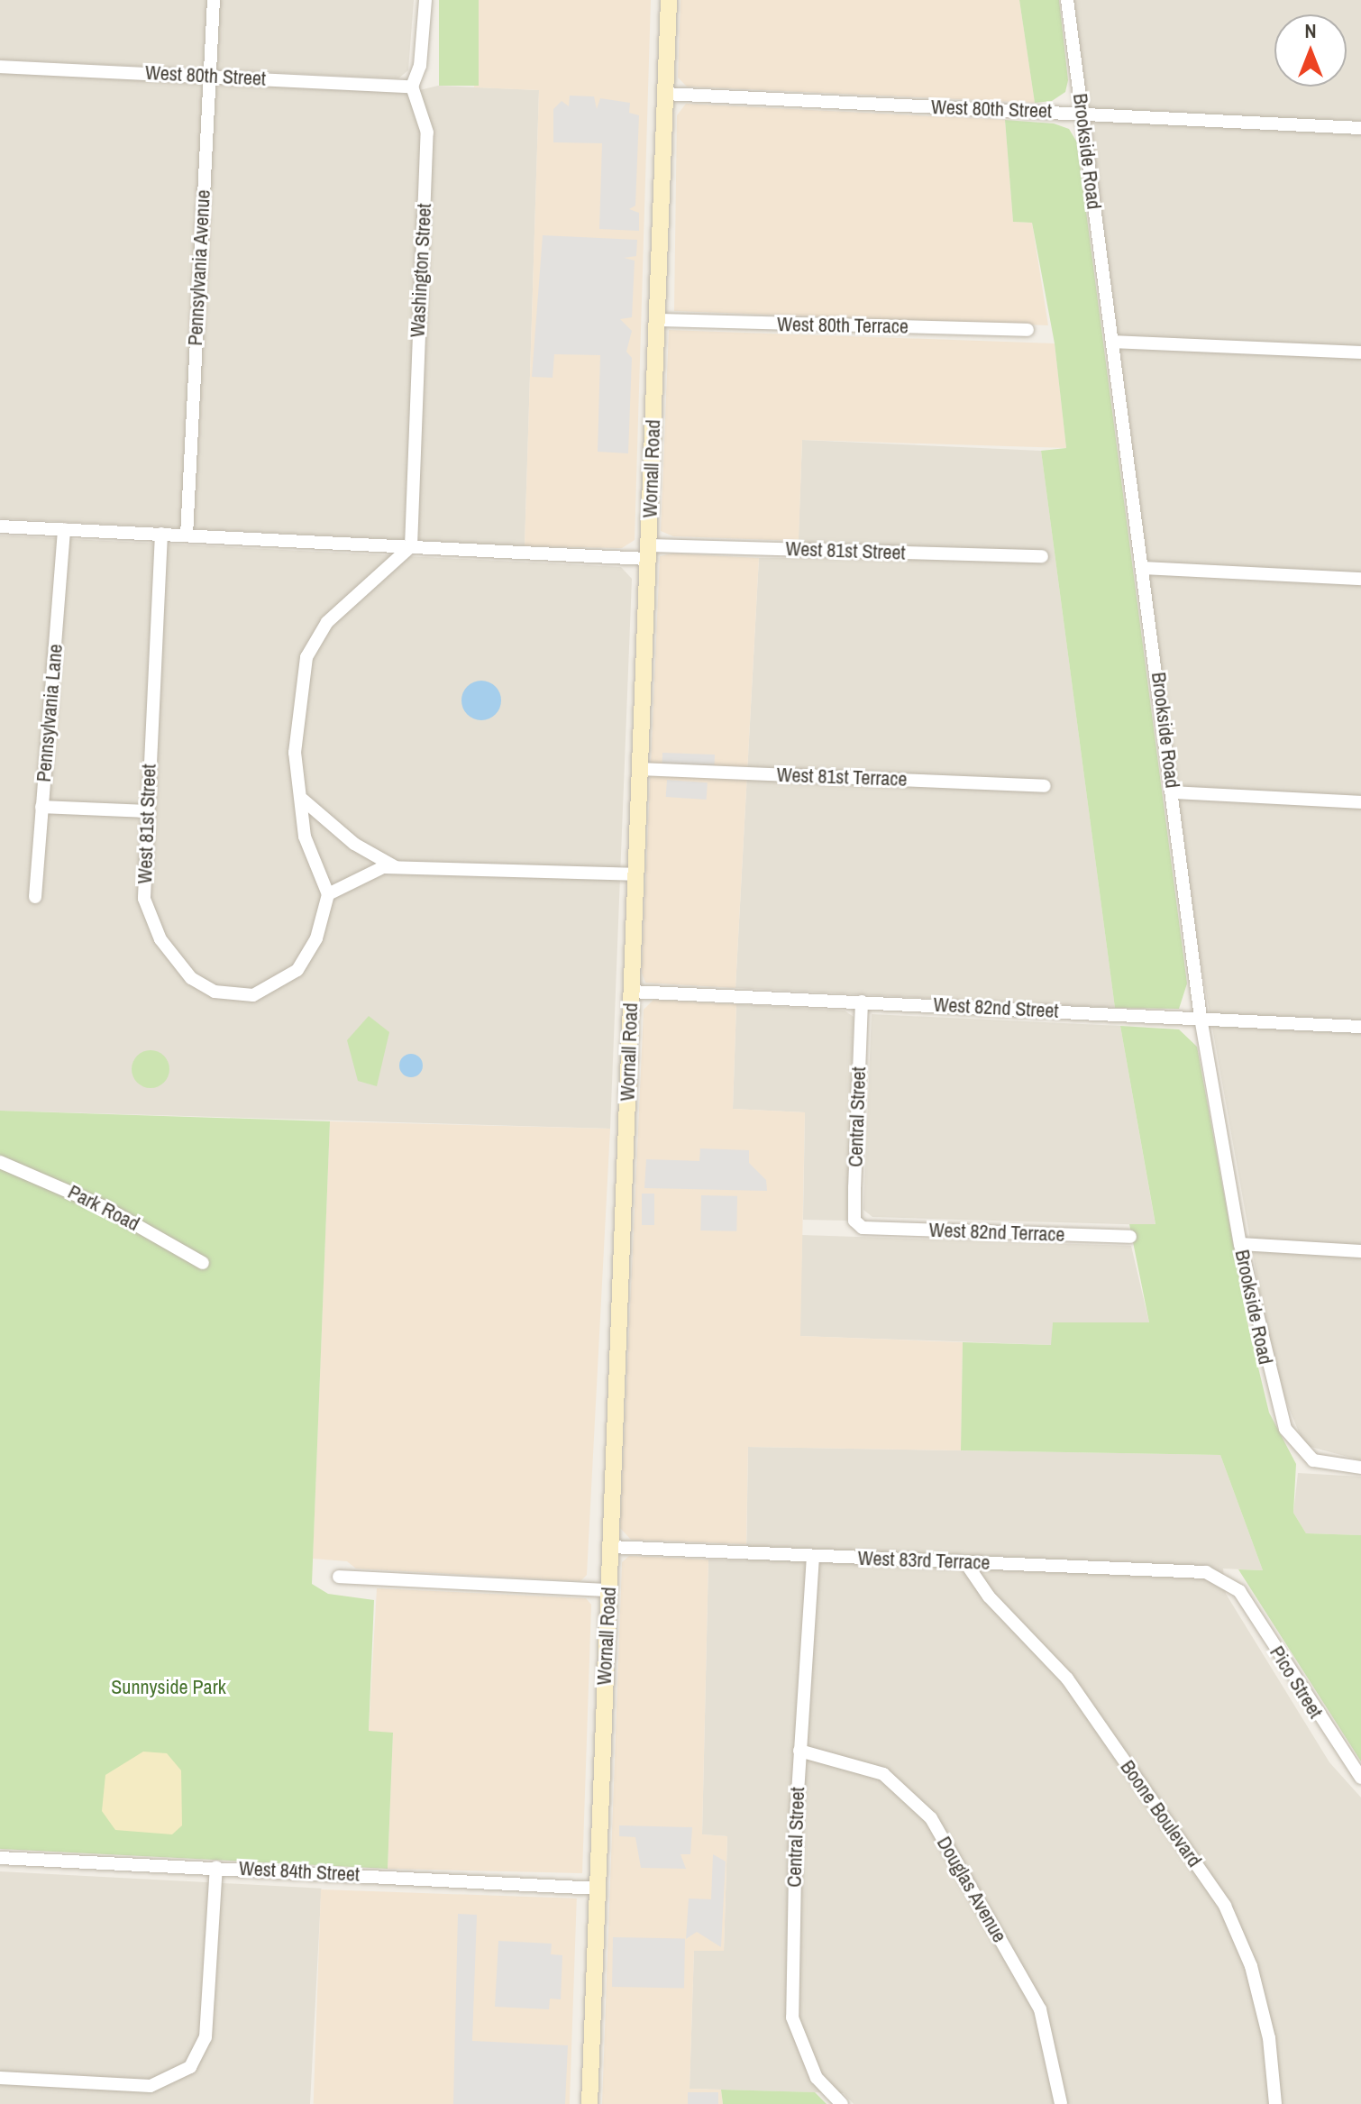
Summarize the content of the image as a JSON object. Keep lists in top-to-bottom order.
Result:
{
  "streets": {
    "main road": ["Wornall Road"],
    "street": [
      "West 80th Street",
      "Brookside Road",
      "Pennsylvania Avenue",
      "Washington Street",
      "West 80th Terrace",
      "West 81st Street",
      "Pennsylvania Lane",
      "West 81st Terrace",
      "West 82nd Street",
      "Central Street",
      "Park Road",
      "West 82nd Terrace",
      "West 83rd Terrace",
      "Pico Street",
      "Boone Boulevard",
      "West 84th Street",
      "Douglas Avenue"
    ]
  },
  "crossings": [
    ["West 80th Street", "Brookside Road"],
    ["West 80th Street", "Pennsylvania Avenue"],
    ["West 80th Street", "Washington Street"],
    ["West 80th Street", "Wornall Road"],
    ["Brookside Road", "West 82nd Street"],
    ["Pennsylvania Avenue", "West 81st Street"],
    ["Washington Street", "West 81st Street"],
    ["West 80th Terrace", "Wornall Road"],
    ["Wornall Road", "West 81st Street"],
    ["Wornall Road", "West 81st Terrace"],
    ["Wornall Road", "West 82nd Street"],
    ["Wornall Road", "West 83rd Terrace"],
    ["Wornall Road", "West 84th Street"],
    ["West 81st Street", "Pennsylvania Lane"],
    ["West 82nd Street", "Central Street"],
    ["Central Street", "West 82nd Terrace"],
    ["Central Street", "West 83rd Terrace"],
    ["Central Street", "Douglas Avenue"],
    ["West 83rd Terrace", "Pico Street"],
    ["West 83rd Terrace", "Boone Boulevard"]
  ],
  "parks": ["Sunnyside Park"],
  "north": "top"
}
